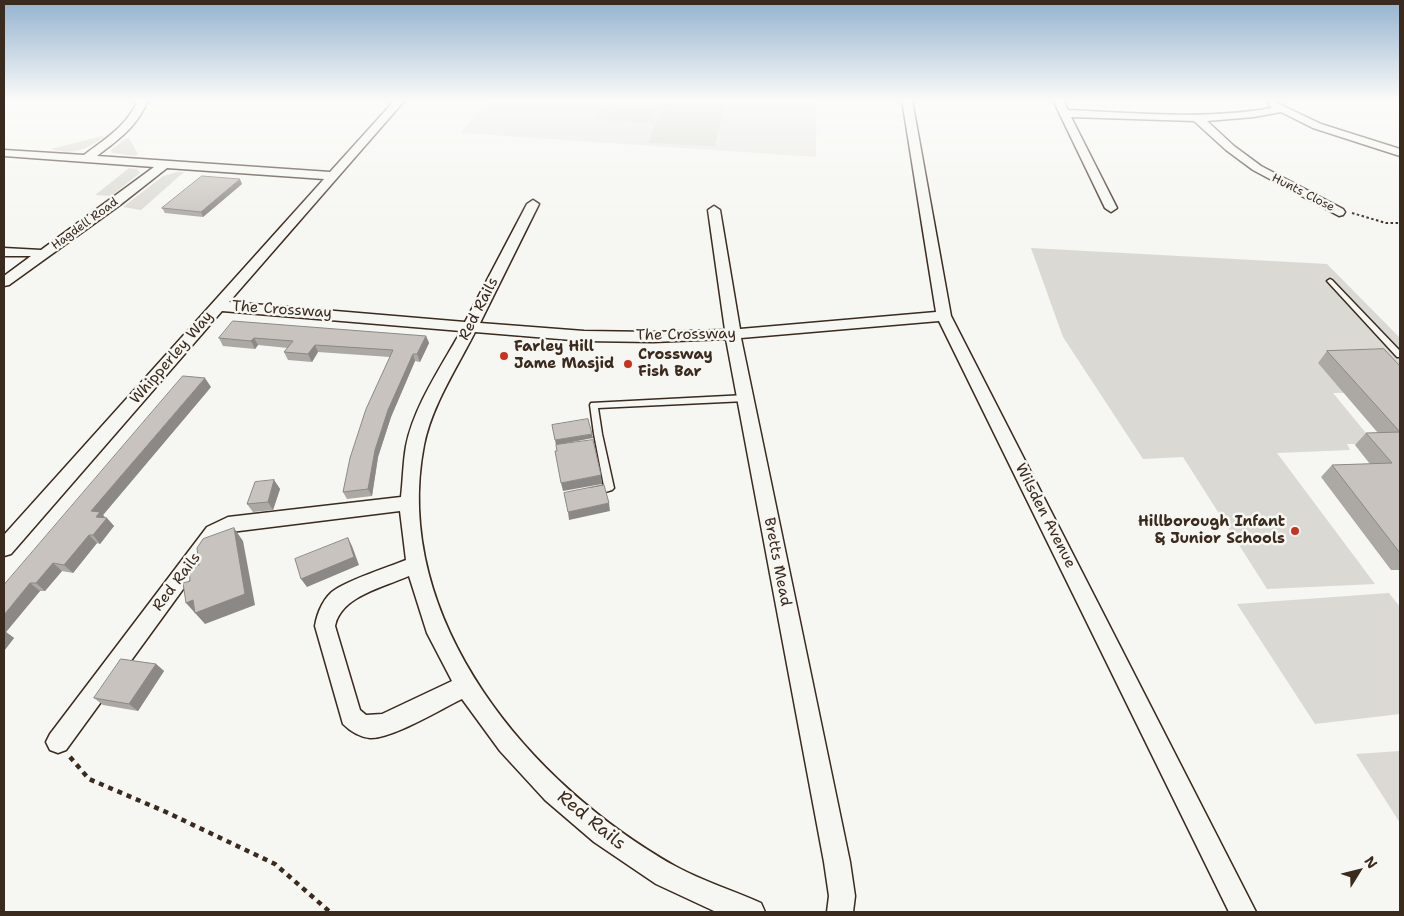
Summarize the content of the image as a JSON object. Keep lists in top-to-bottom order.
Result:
{
  "streets": {
    "street": [
      "Hunts Close",
      "Hagdell Road",
      "Red Rails",
      "The Crossway",
      "Whipperley Way",
      "Wilsden Avenue",
      "Bretts Mead"
    ]
  },
  "crossings": [
    ["Red Rails", "The Crossway"],
    ["The Crossway", "Whipperley Way"],
    ["The Crossway", "Wilsden Avenue"],
    ["The Crossway", "Bretts Mead"]
  ],
  "places": ["Farley Hill Jame Masjid", "Crossway Fish Bar", "Hillborough Infant & Junior Schools"],
  "north": "top right"
}
